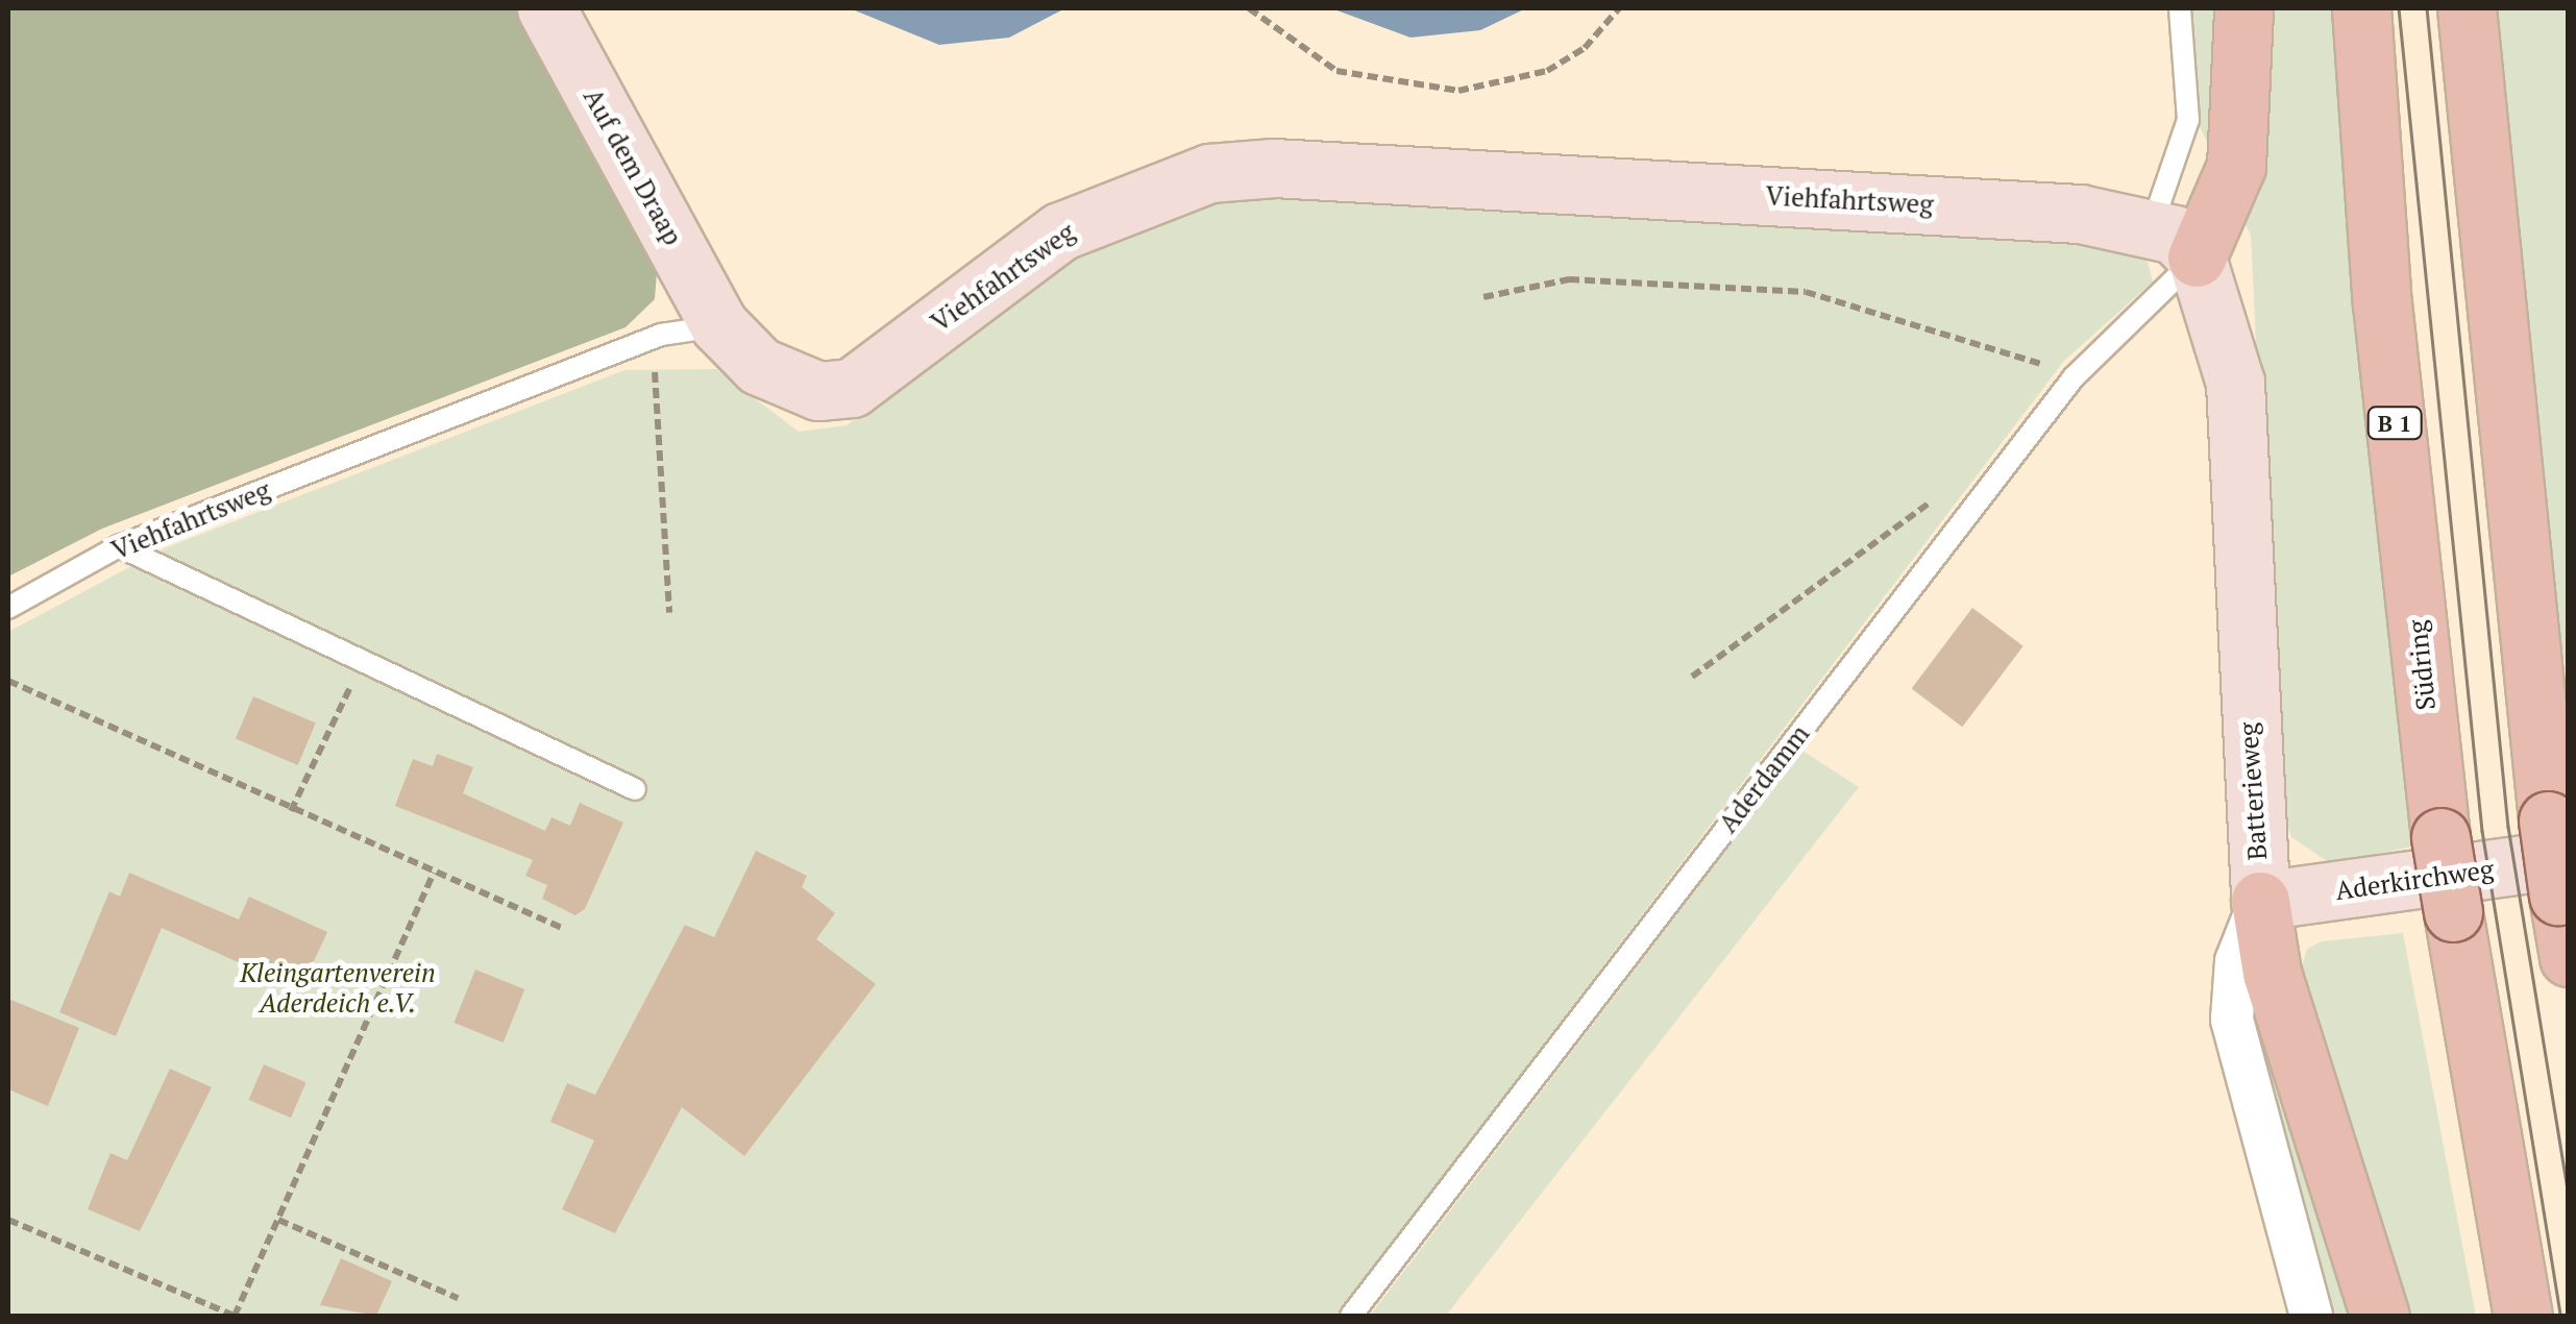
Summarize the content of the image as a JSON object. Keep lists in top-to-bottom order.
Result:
{
  "streets": {
    "main road": ["B 1", "Südring"],
    "street": [
      "Auf dem Draap",
      "Viehfahrtsweg",
      "Batterieweg",
      "Aderkirchweg"
    ],
    "lane": ["Aderdamm"]
  },
  "crossings": [
    ["Auf dem Draap", "Viehfahrtsweg"],
    ["Viehfahrtsweg", "Aderdamm"],
    ["Viehfahrtsweg", "Batterieweg"],
    ["Aderdamm", "Batterieweg"],
    ["Batterieweg", "Aderkirchweg"]
  ],
  "parks": ["Kleingartenverein Aderdeich e.V."]
}
